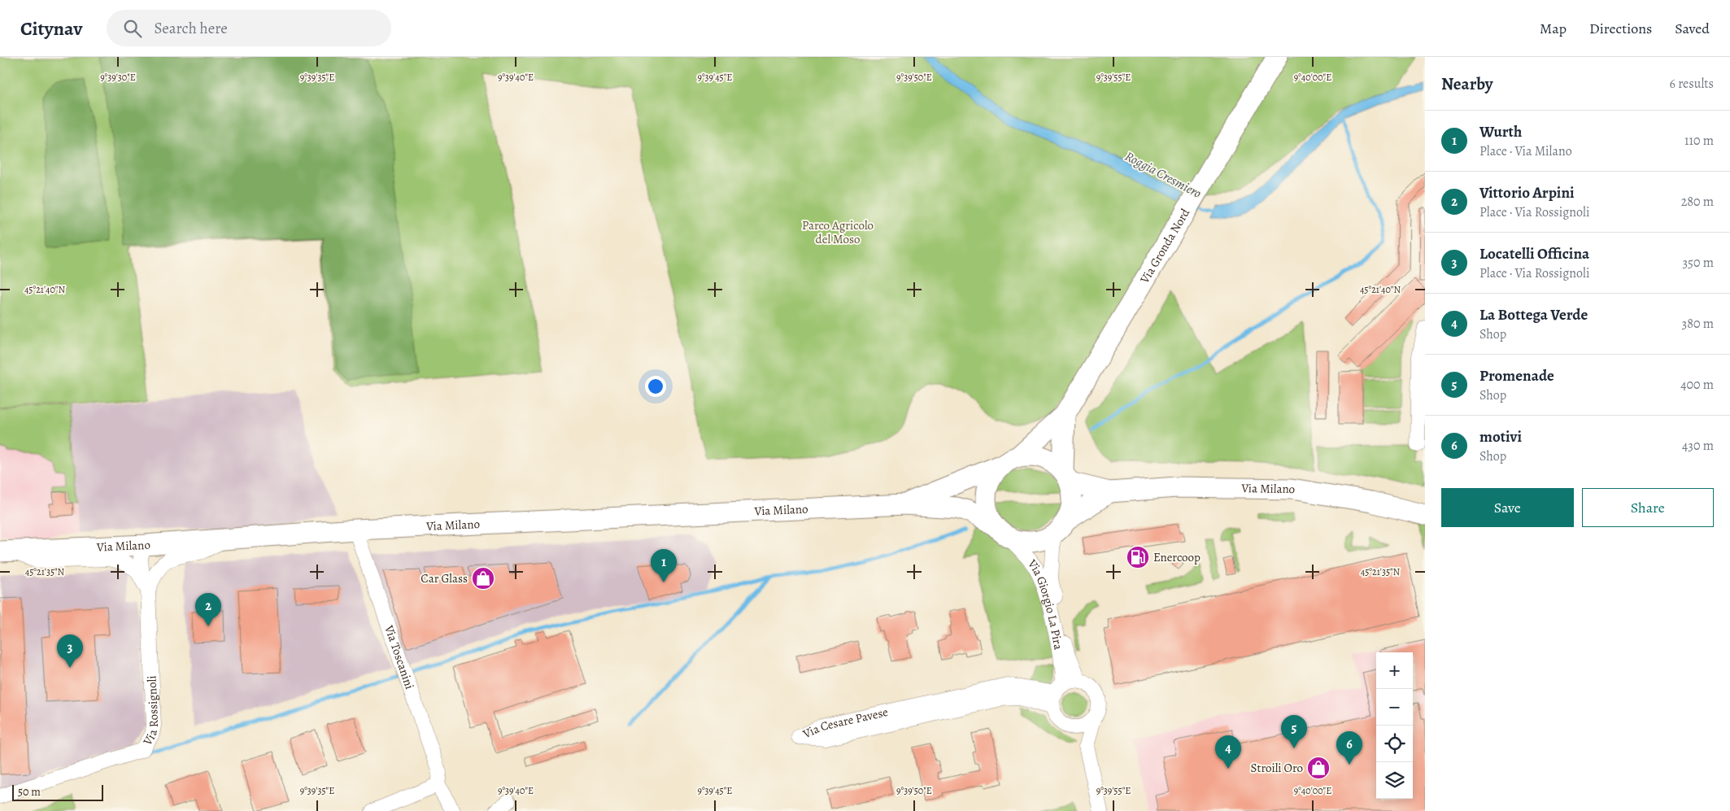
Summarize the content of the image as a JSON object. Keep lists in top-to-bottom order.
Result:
{
  "streets": {
    "main road": ["Via Gronda Nord", "Via Milano"],
    "street": [
      "Via Giorgio La Pira",
      "Via Toscanini",
      "Via Rossignoli",
      "Via Cesare Pavese"
    ]
  },
  "crossings": [
    ["Via Gronda Nord", "Via Milano"],
    ["Via Gronda Nord", "Via Giorgio La Pira"],
    ["Via Milano", "Via Giorgio La Pira"],
    ["Via Milano", "Via Toscanini"],
    ["Via Milano", "Via Rossignoli"],
    ["Via Giorgio La Pira", "Via Cesare Pavese"]
  ],
  "water": ["Roggia Cresmiero"],
  "parks": ["Parco Agricolo del Moso"],
  "places": {
    "fuel station": ["Enercoop"],
    "shop": ["Car Glass", "Stroili Oro"]
  },
  "scale_bar": "50 m",
  "page": {
    "header": "Citynav",
    "search": "Search here",
    "nav": ["Map", "Directions", "Saved"],
    "heading": ["Nearby", "6 results"],
    "list": [
      {
        "mark": "1",
        "name": "Wurth",
        "note": "Place · Via Milano",
        "value": "110 m"
      },
      {
        "mark": "2",
        "name": "Vittorio Arpini",
        "note": "Place · Via Rossignoli",
        "value": "280 m"
      },
      {
        "mark": "3",
        "name": "Locatelli Officina",
        "note": "Place · Via Rossignoli",
        "value": "350 m"
      },
      {
        "mark": "4",
        "name": "La Bottega Verde",
        "note": "Shop",
        "value": "380 m"
      },
      {
        "mark": "5",
        "name": "Promenade",
        "note": "Shop",
        "value": "400 m"
      },
      {
        "mark": "6",
        "name": "motivi",
        "note": "Shop",
        "value": "430 m"
      }
    ],
    "buttons": ["Save", "Share"],
    "pins": [
      "1",
      "2",
      "3",
      "5",
      "6",
      "4"
    ],
    "map_buttons": ["+", "−"],
    "scale": "50 m"
  },
  "coordinates": [
    "9°39'30\"E",
    "9°39'35\"E",
    "9°39'40\"E",
    "9°39'45\"E",
    "9°39'50\"E",
    "9°39'55\"E",
    "9°40'00\"E",
    "45°21'40\"N",
    "45°21'35\"N"
  ]
}
